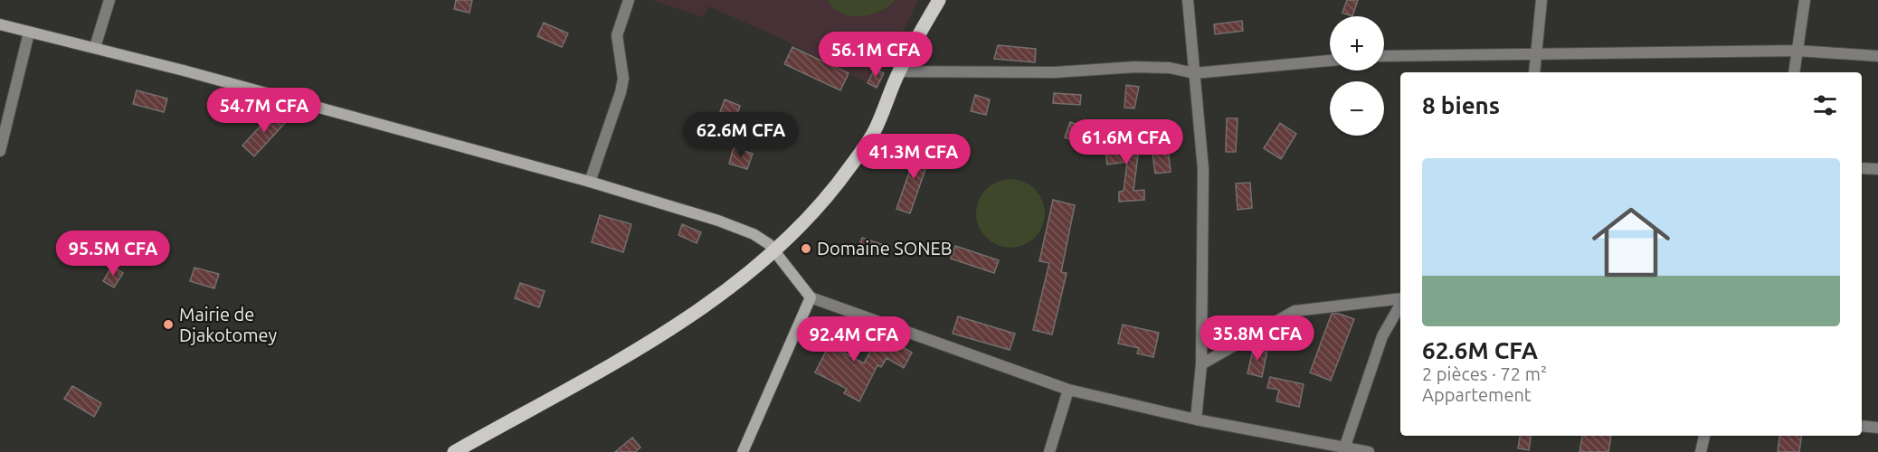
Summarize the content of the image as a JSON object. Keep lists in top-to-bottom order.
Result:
{
  "places": ["Domaine SONEB", "Mairie de Djakotomey"],
  "page": {
    "map_buttons": ["+", "−"],
    "price": [
      "56.1M CFA",
      "54.7M CFA",
      "62.6M CFA",
      "61.6M CFA",
      "41.3M CFA",
      "95.5M CFA",
      "35.8M CFA",
      "92.4M CFA"
    ],
    "heading": "8 biens",
    "list": [
      {
        "name": "62.6M CFA",
        "note": "2 pièces · 72 m² · Appartement"
      }
    ]
  }
}
